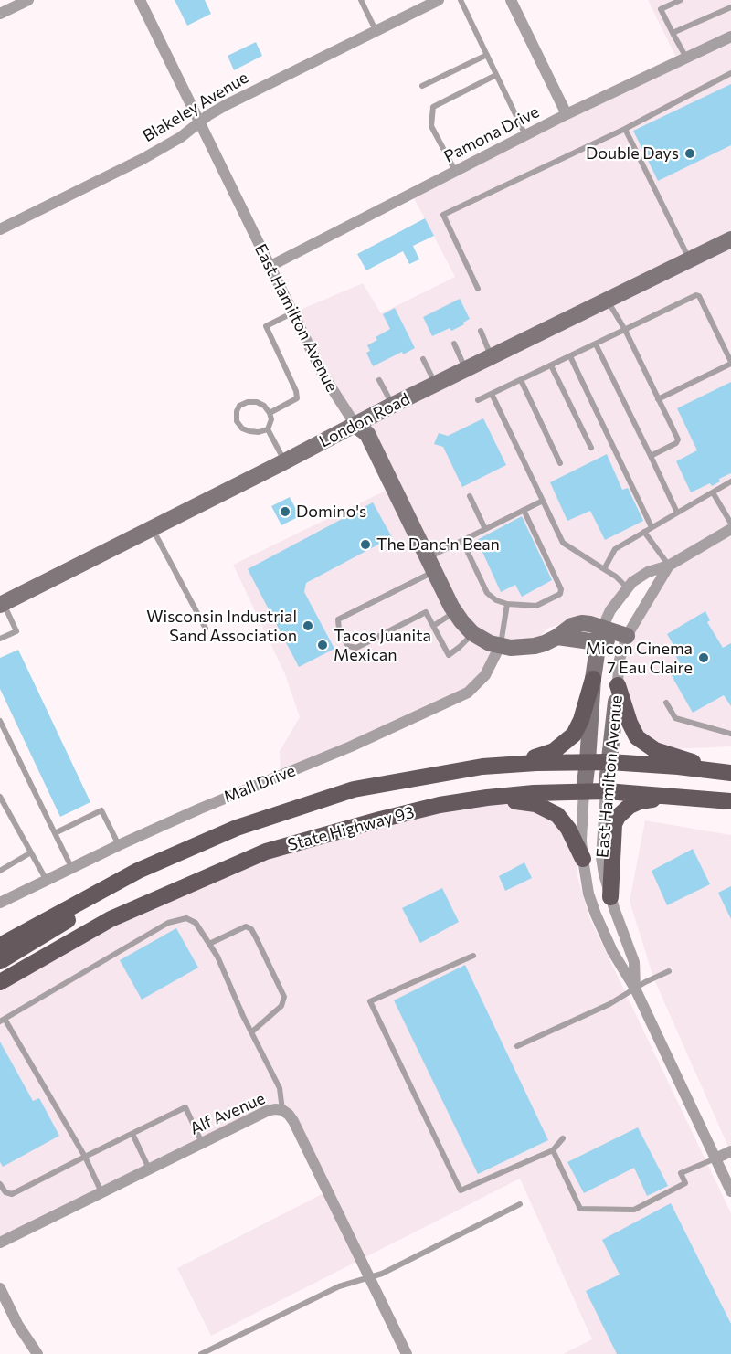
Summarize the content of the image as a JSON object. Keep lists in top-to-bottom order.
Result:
{
  "streets": {
    "main road": ["State Highway 93"],
    "street": [
      "Blakeley Avenue",
      "Pamona Drive",
      "East Hamilton Avenue",
      "London Road",
      "Mall Drive",
      "Alf Avenue"
    ]
  },
  "crossings": [
    ["Blakeley Avenue", "East Hamilton Avenue"],
    ["Pamona Drive", "East Hamilton Avenue"],
    ["East Hamilton Avenue", "London Road"],
    ["East Hamilton Avenue", "Mall Drive"],
    ["East Hamilton Avenue", "State Highway 93"]
  ],
  "places": [
    "Double Days",
    "Domino's",
    "The Danc'n Bean",
    "Wisconsin Industrial Sand Association",
    "Tacos Juanita Mexican",
    "Micon Cinema 7 Eau Claire"
  ]
}
